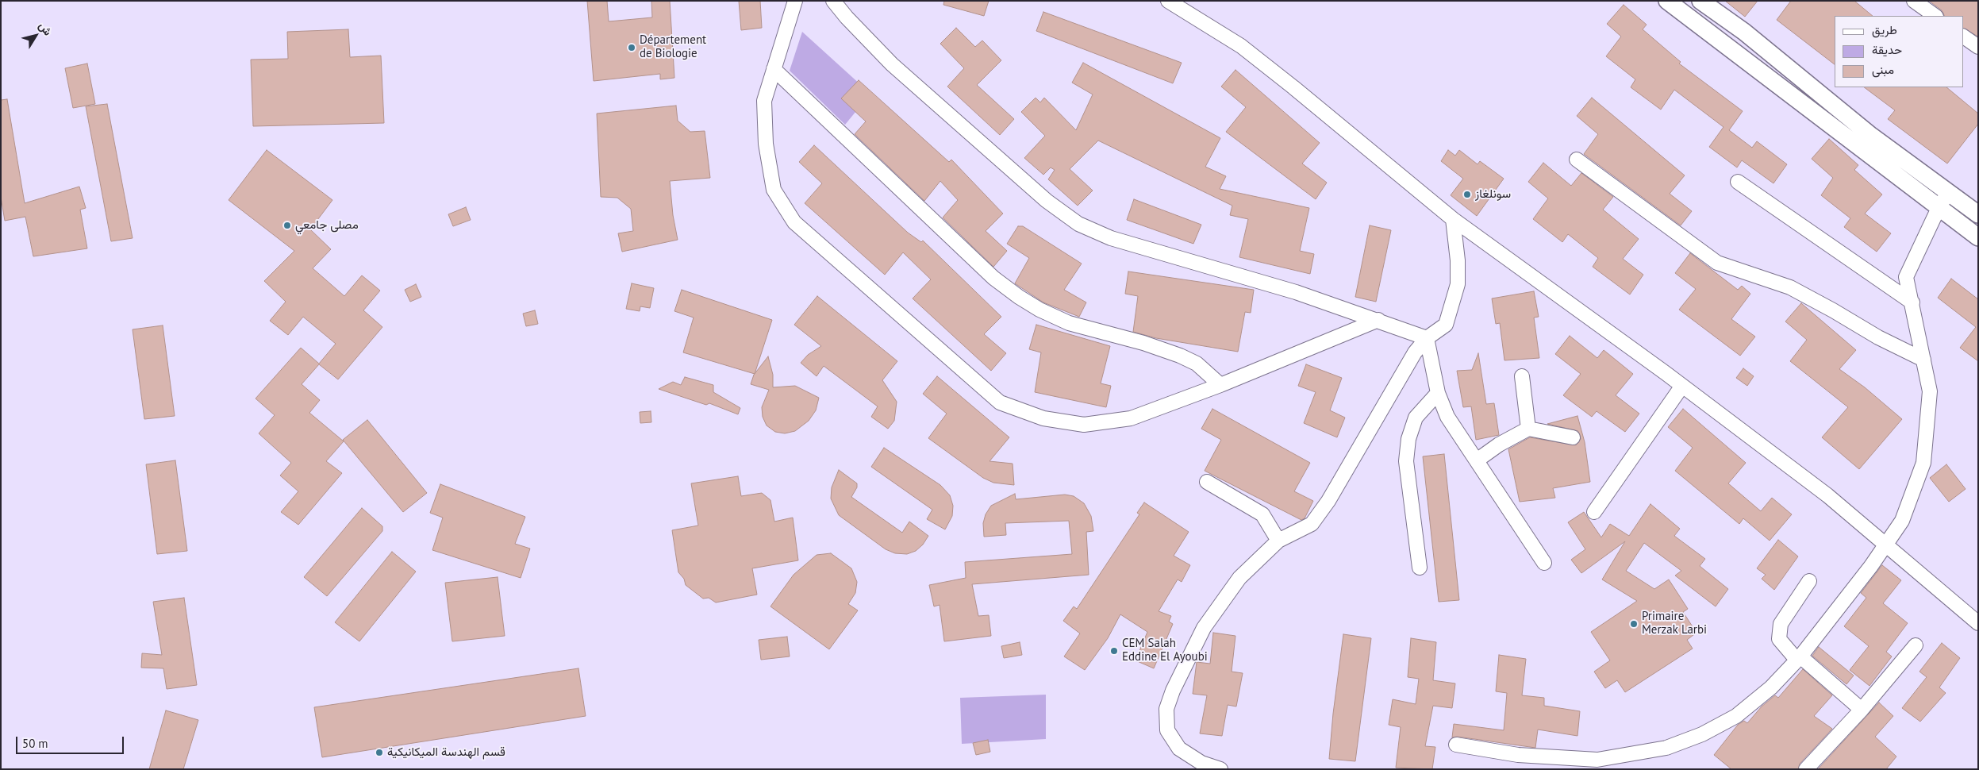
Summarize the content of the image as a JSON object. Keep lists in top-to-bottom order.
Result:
{
  "places": [
    "Département de Biologie",
    "سونلغاز",
    "مصلى جامعي",
    "Primaire Merzak Larbi",
    "CEM Salah Eddine El Ayoubi",
    "قسم الهندسة الميكانيكية"
  ],
  "legend": ["طريق", "حديقة", "مبنى"],
  "scale_bar": "50 m",
  "north": "top right"
}
